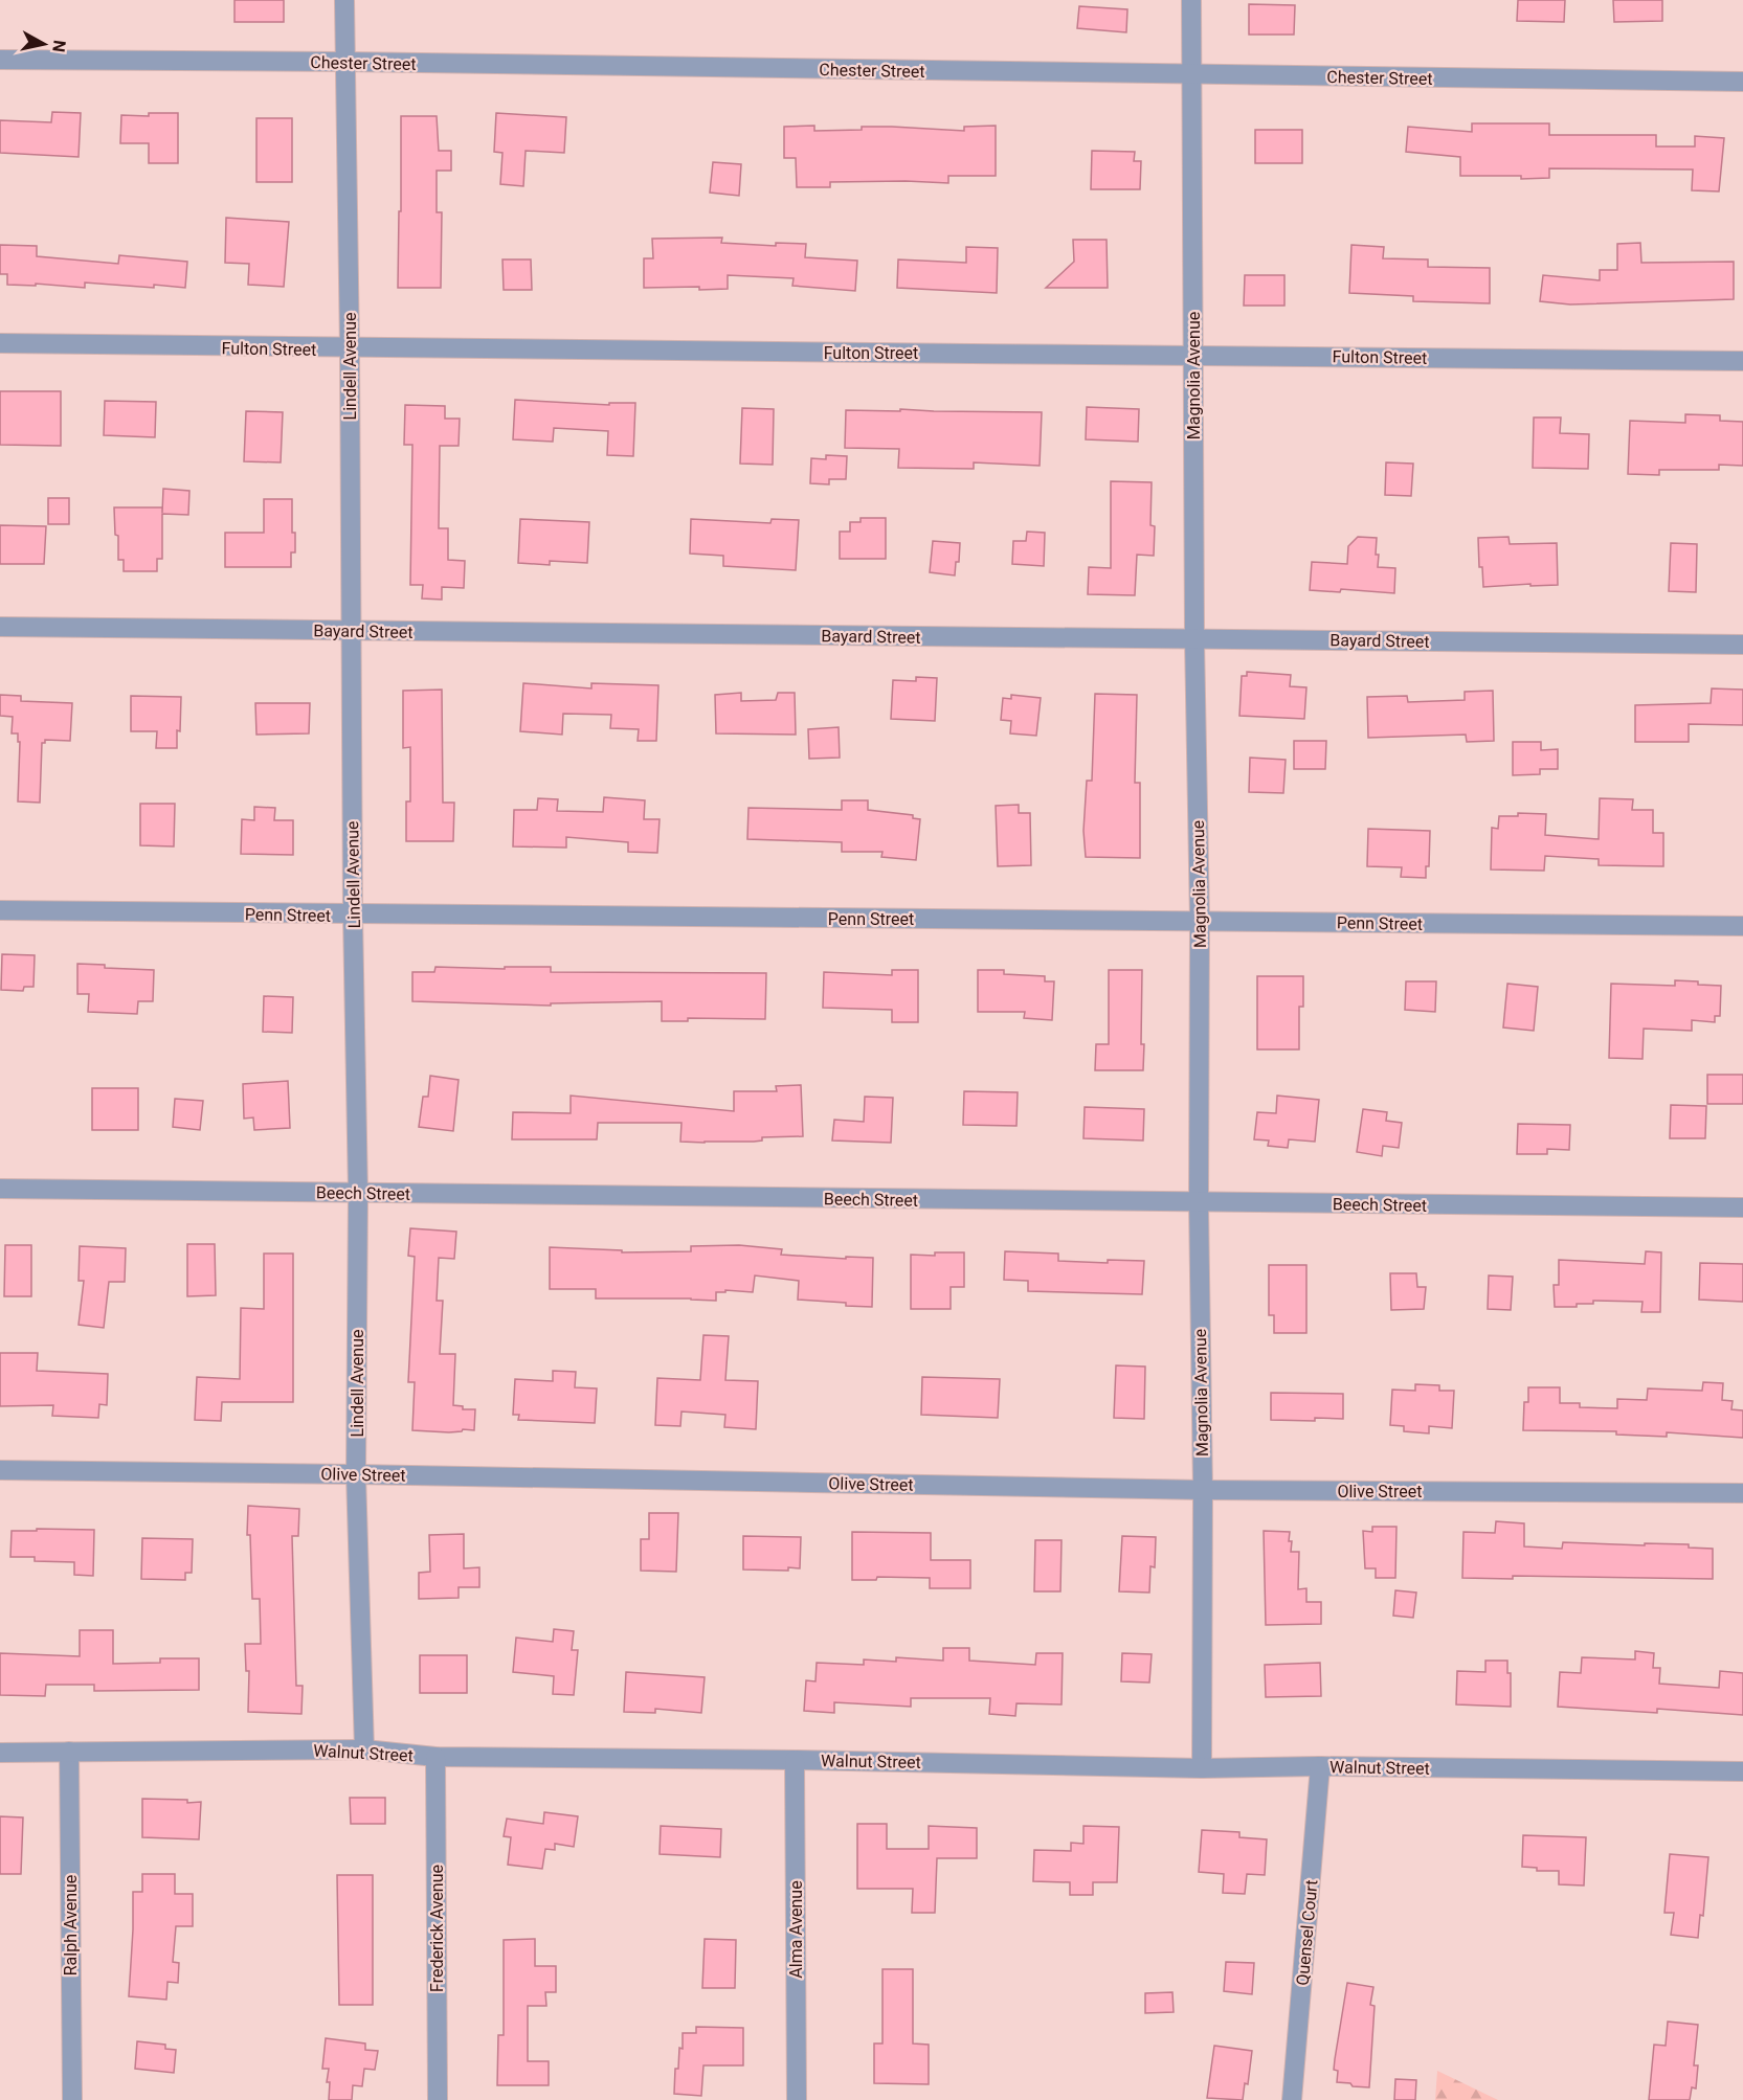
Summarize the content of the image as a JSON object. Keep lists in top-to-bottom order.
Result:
{
  "streets": {
    "street": [
      "Chester Street",
      "Fulton Street",
      "Lindell Avenue",
      "Magnolia Avenue",
      "Bayard Street",
      "Penn Street",
      "Beech Street",
      "Olive Street",
      "Walnut Street",
      "Ralph Avenue",
      "Frederick Avenue",
      "Alma Avenue",
      "Quensel Court"
    ]
  },
  "crossings": [
    ["Chester Street", "Lindell Avenue"],
    ["Chester Street", "Magnolia Avenue"],
    ["Fulton Street", "Lindell Avenue"],
    ["Fulton Street", "Magnolia Avenue"],
    ["Lindell Avenue", "Bayard Street"],
    ["Lindell Avenue", "Penn Street"],
    ["Lindell Avenue", "Beech Street"],
    ["Lindell Avenue", "Olive Street"],
    ["Lindell Avenue", "Walnut Street"],
    ["Magnolia Avenue", "Bayard Street"],
    ["Magnolia Avenue", "Penn Street"],
    ["Magnolia Avenue", "Beech Street"],
    ["Magnolia Avenue", "Olive Street"],
    ["Magnolia Avenue", "Walnut Street"],
    ["Walnut Street", "Ralph Avenue"],
    ["Walnut Street", "Frederick Avenue"],
    ["Walnut Street", "Alma Avenue"],
    ["Walnut Street", "Quensel Court"]
  ],
  "north": "right"
}
